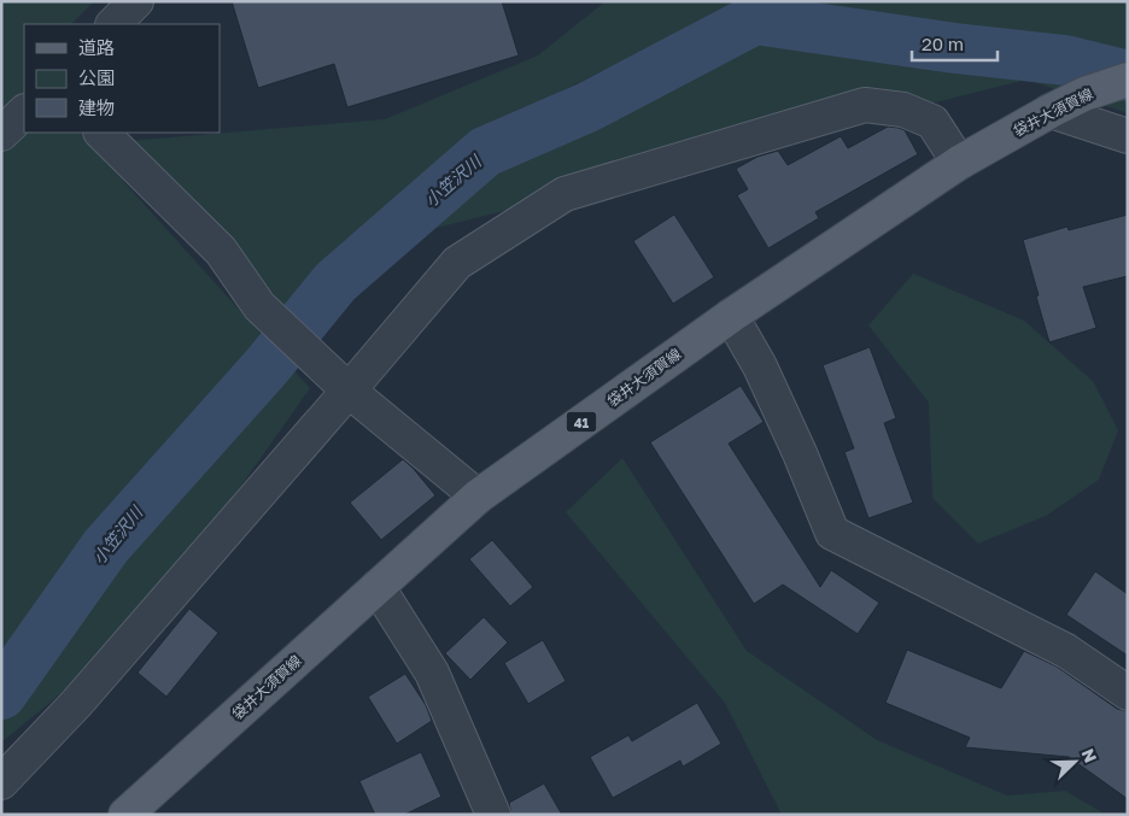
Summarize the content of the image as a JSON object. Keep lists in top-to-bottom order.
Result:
{
  "streets": {
    "main road": ["袋井大須賀線", "41"]
  },
  "water": ["小笠沢川"],
  "legend": ["道路", "公園", "建物"],
  "scale_bar": "20 m",
  "north": "top right"
}
